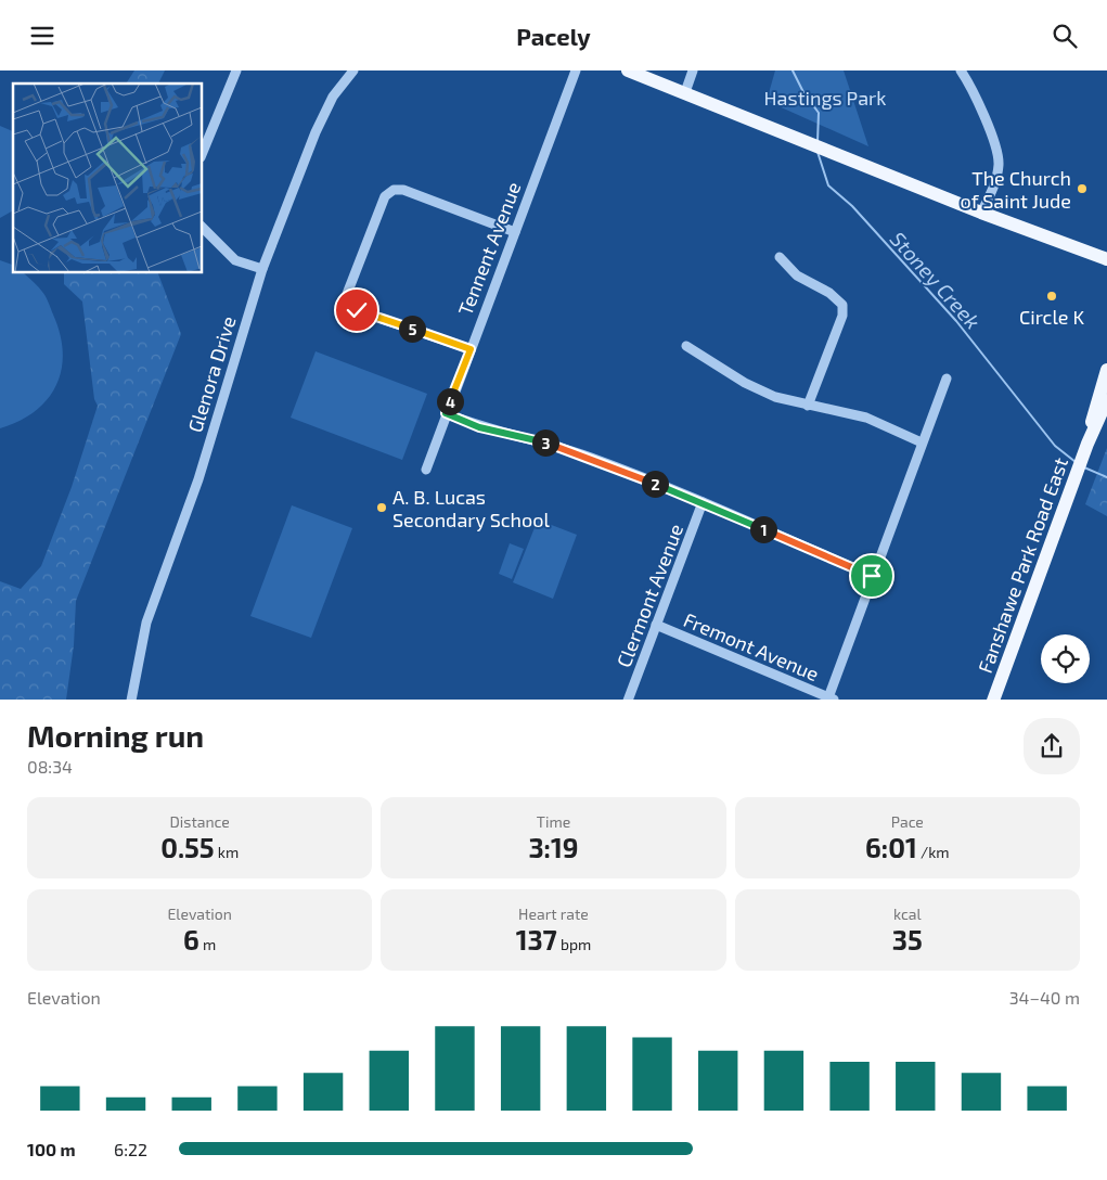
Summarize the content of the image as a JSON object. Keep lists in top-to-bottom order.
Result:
{
  "streets": {
    "main road": ["Fanshawe Park Road East"],
    "street": [
      "Tennent Avenue",
      "Glenora Drive",
      "Clermont Avenue",
      "Fremont Avenue"
    ]
  },
  "crossings": [
    ["Clermont Avenue", "Fremont Avenue"]
  ],
  "water": ["Stoney Creek"],
  "parks": ["Hastings Park"],
  "places": ["The Church of Saint Jude", "Circle K", "A. B. Lucas Secondary School"],
  "page": {
    "header": "Pacely",
    "pins": [
      "5",
      "4",
      "3",
      "2",
      "1"
    ],
    "heading": ["Morning run", "08:34"],
    "stats": [
      ["Distance", "0.55 km"],
      ["Time", "3:19"],
      ["Pace", "6:01 /km"],
      ["Elevation", "6 m"],
      ["Heart rate", "137 bpm"],
      ["kcal", "35"]
    ],
    "chart": ["Elevation", "34–40 m"],
    "list": [
      {
        "name": "100 m",
        "note": "6:22"
      }
    ]
  }
}
